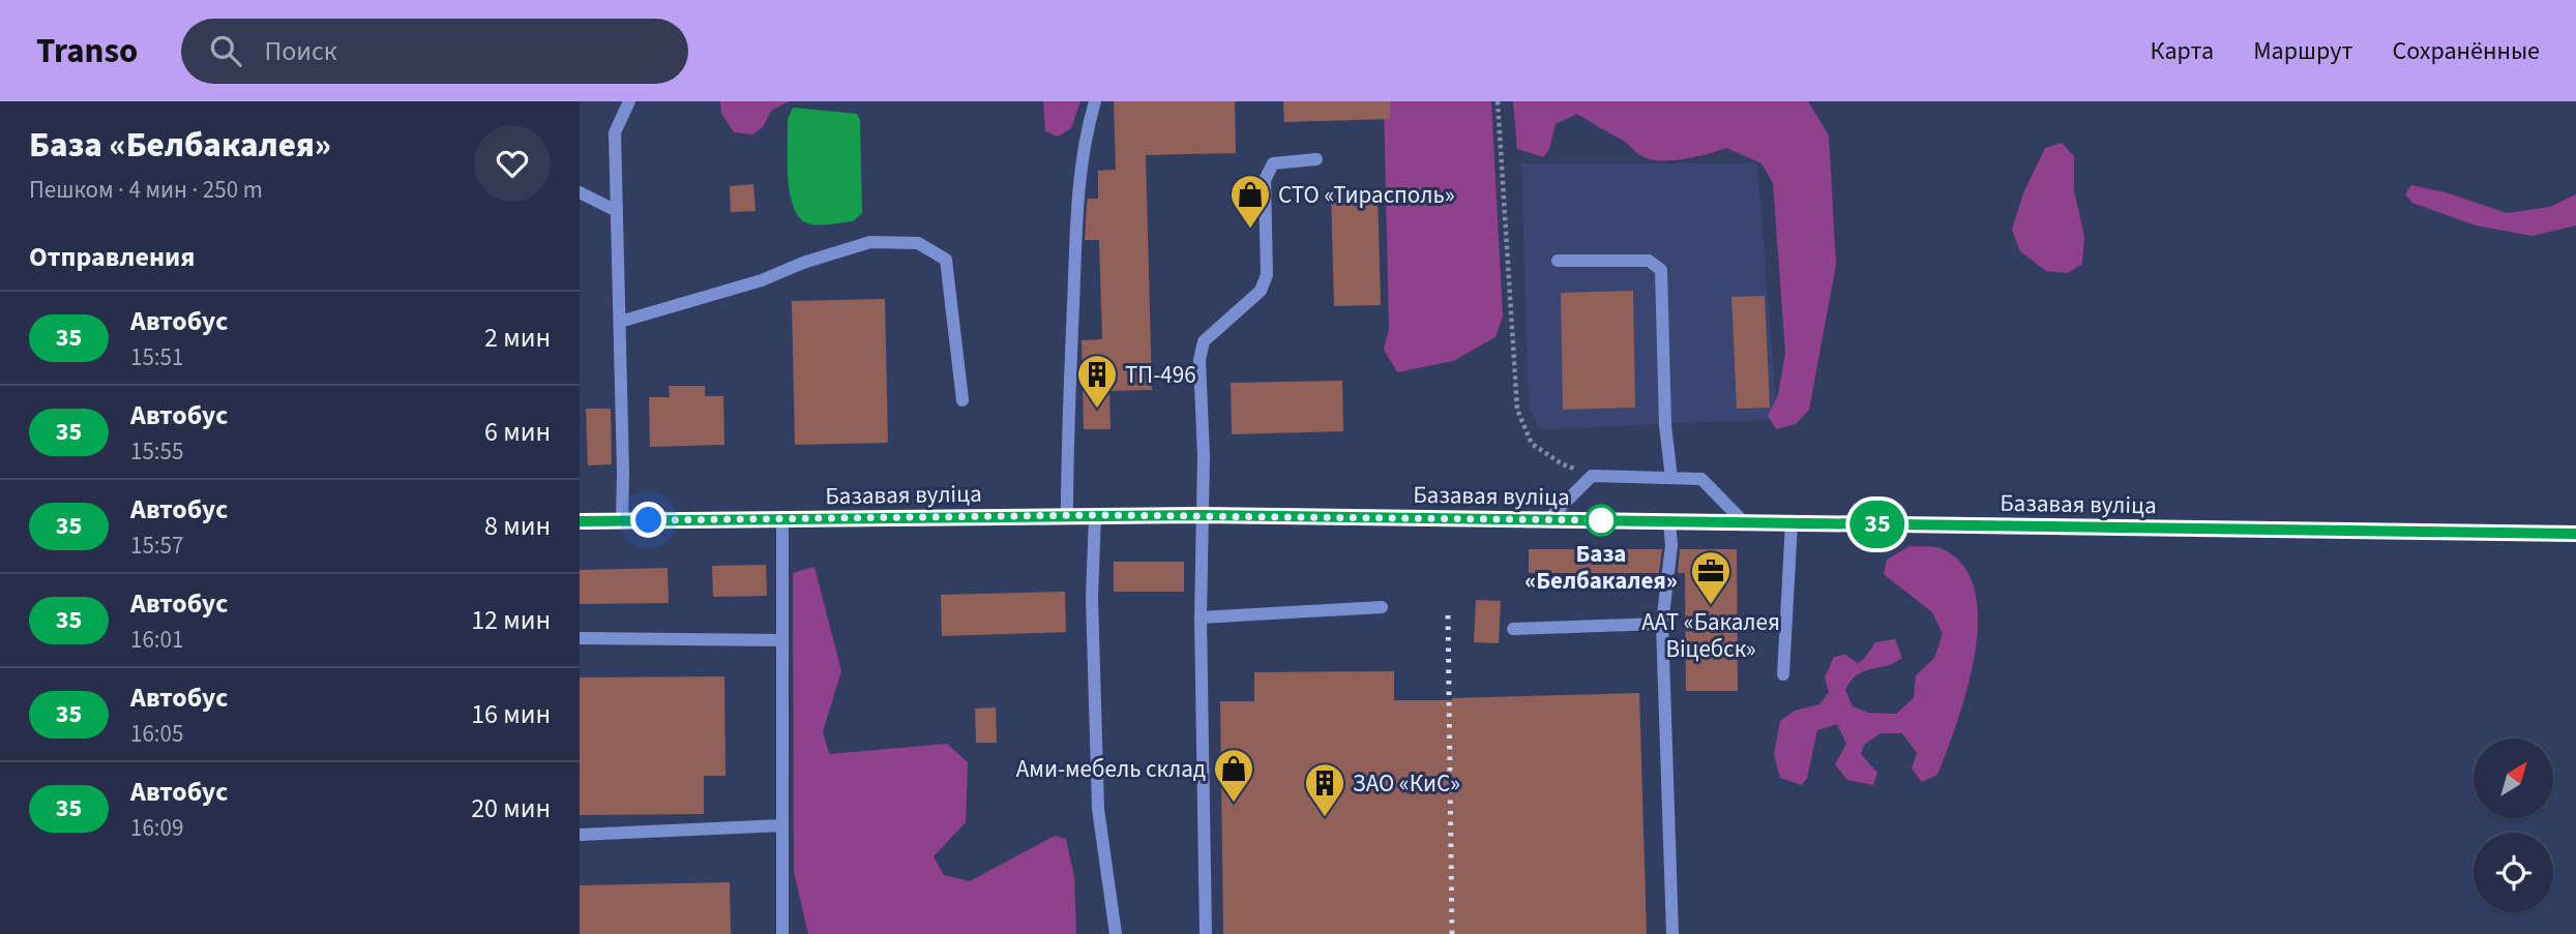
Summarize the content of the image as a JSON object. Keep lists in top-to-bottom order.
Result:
{
  "streets": {
    "street": ["Базавая вуліца"]
  },
  "places": {
    "shop": ["СТО «Тирасполь»", "Ами-мебель склад"],
    "building": ["ТП-496", "ЗАО «КиС»"],
    "other": ["База «Белбакалея»"],
    "office": ["ААТ «Бакалея Віцебск»"]
  },
  "lines": ["bus line 35"],
  "north": "top right",
  "page": {
    "header": "Transo",
    "search": "Поиск",
    "nav": ["Карта", "Маршрут", "Сохранённые"],
    "heading": [
      ["База «Белбакалея»", "Пешком · 4 мин · 250 m"],
      "Отправления"
    ],
    "on_map": "35",
    "list": [
      {
        "mark": "35",
        "name": "Автобус",
        "note": "15:51",
        "value": "2 мин"
      },
      {
        "mark": "35",
        "name": "Автобус",
        "note": "15:55",
        "value": "6 мин"
      },
      {
        "mark": "35",
        "name": "Автобус",
        "note": "15:57",
        "value": "8 мин"
      },
      {
        "mark": "35",
        "name": "Автобус",
        "note": "16:01",
        "value": "12 мин"
      },
      {
        "mark": "35",
        "name": "Автобус",
        "note": "16:05",
        "value": "16 мин"
      },
      {
        "mark": "35",
        "name": "Автобус",
        "note": "16:09",
        "value": "20 мин"
      }
    ]
  }
}
